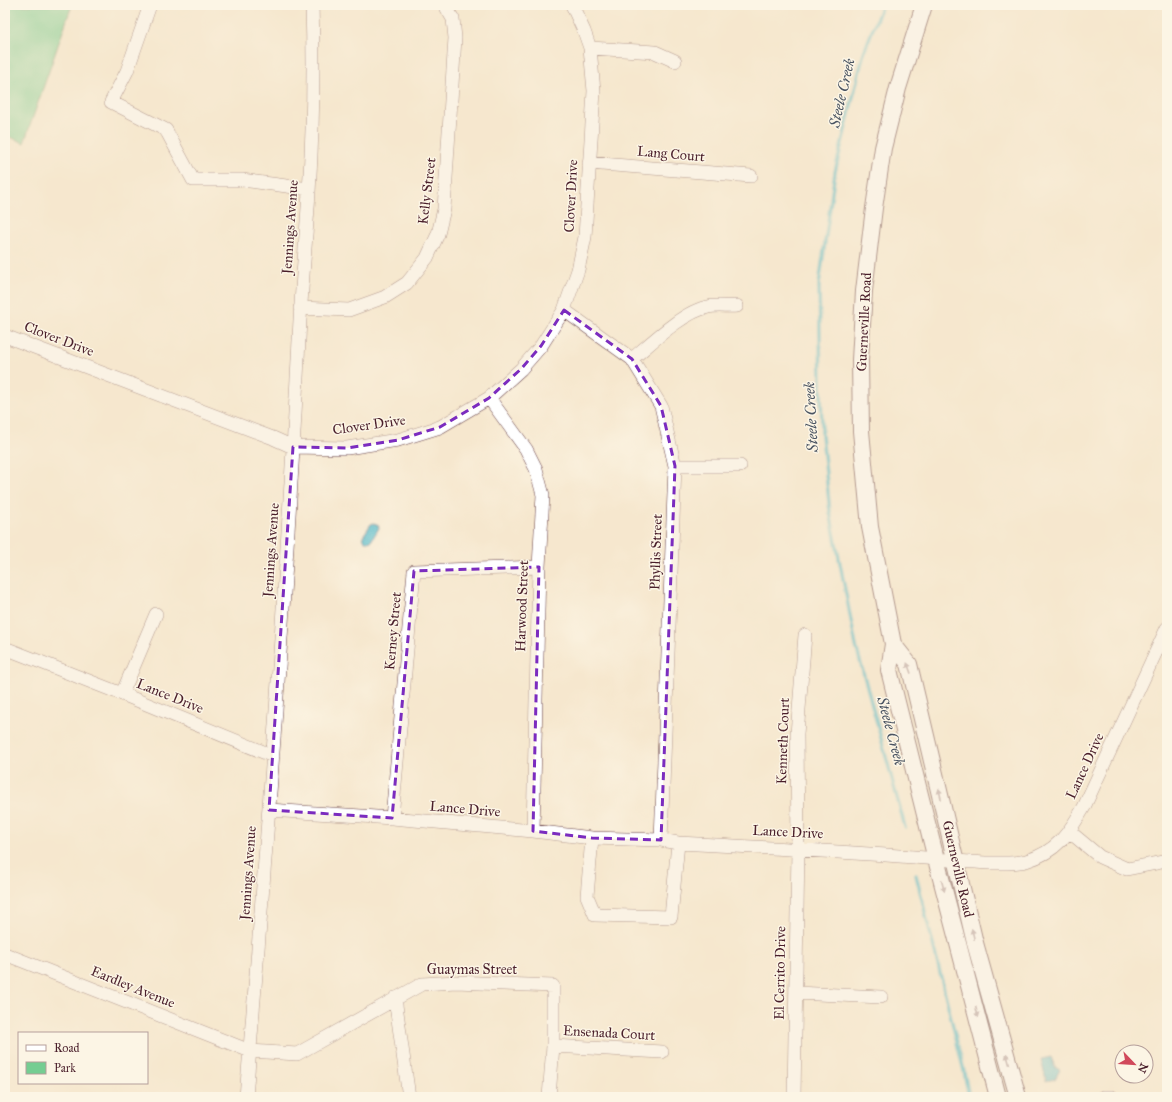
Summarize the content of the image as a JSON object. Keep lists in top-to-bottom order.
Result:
{
  "streets": {
    "main road": ["Guerneville Road"],
    "street": [
      "Lang Court",
      "Kelly Street",
      "Clover Drive",
      "Jennings Avenue",
      "Phyllis Street",
      "Harwood Street",
      "Kerney Street",
      "Lance Drive",
      "Kenneth Court",
      "Guaymas Street",
      "El Cerrito Drive",
      "Eardley Avenue",
      "Ensenada Court"
    ]
  },
  "crossings": [
    ["Lang Court", "Clover Drive"],
    ["Kelly Street", "Jennings Avenue"],
    ["Clover Drive", "Jennings Avenue"],
    ["Clover Drive", "Phyllis Street"],
    ["Clover Drive", "Harwood Street"],
    ["Jennings Avenue", "Lance Drive"],
    ["Jennings Avenue", "Guaymas Street"],
    ["Jennings Avenue", "Eardley Avenue"],
    ["Guerneville Road", "Lance Drive"],
    ["Phyllis Street", "Lance Drive"],
    ["Harwood Street", "Kerney Street"],
    ["Harwood Street", "Lance Drive"],
    ["Kerney Street", "Lance Drive"],
    ["Lance Drive", "Kenneth Court"],
    ["Lance Drive", "El Cerrito Drive"],
    ["Kenneth Court", "El Cerrito Drive"],
    ["Guaymas Street", "Eardley Avenue"],
    ["Guaymas Street", "Ensenada Court"]
  ],
  "water": ["Steele Creek"],
  "legend": ["Road", "Park"],
  "north": "bottom right"
}
